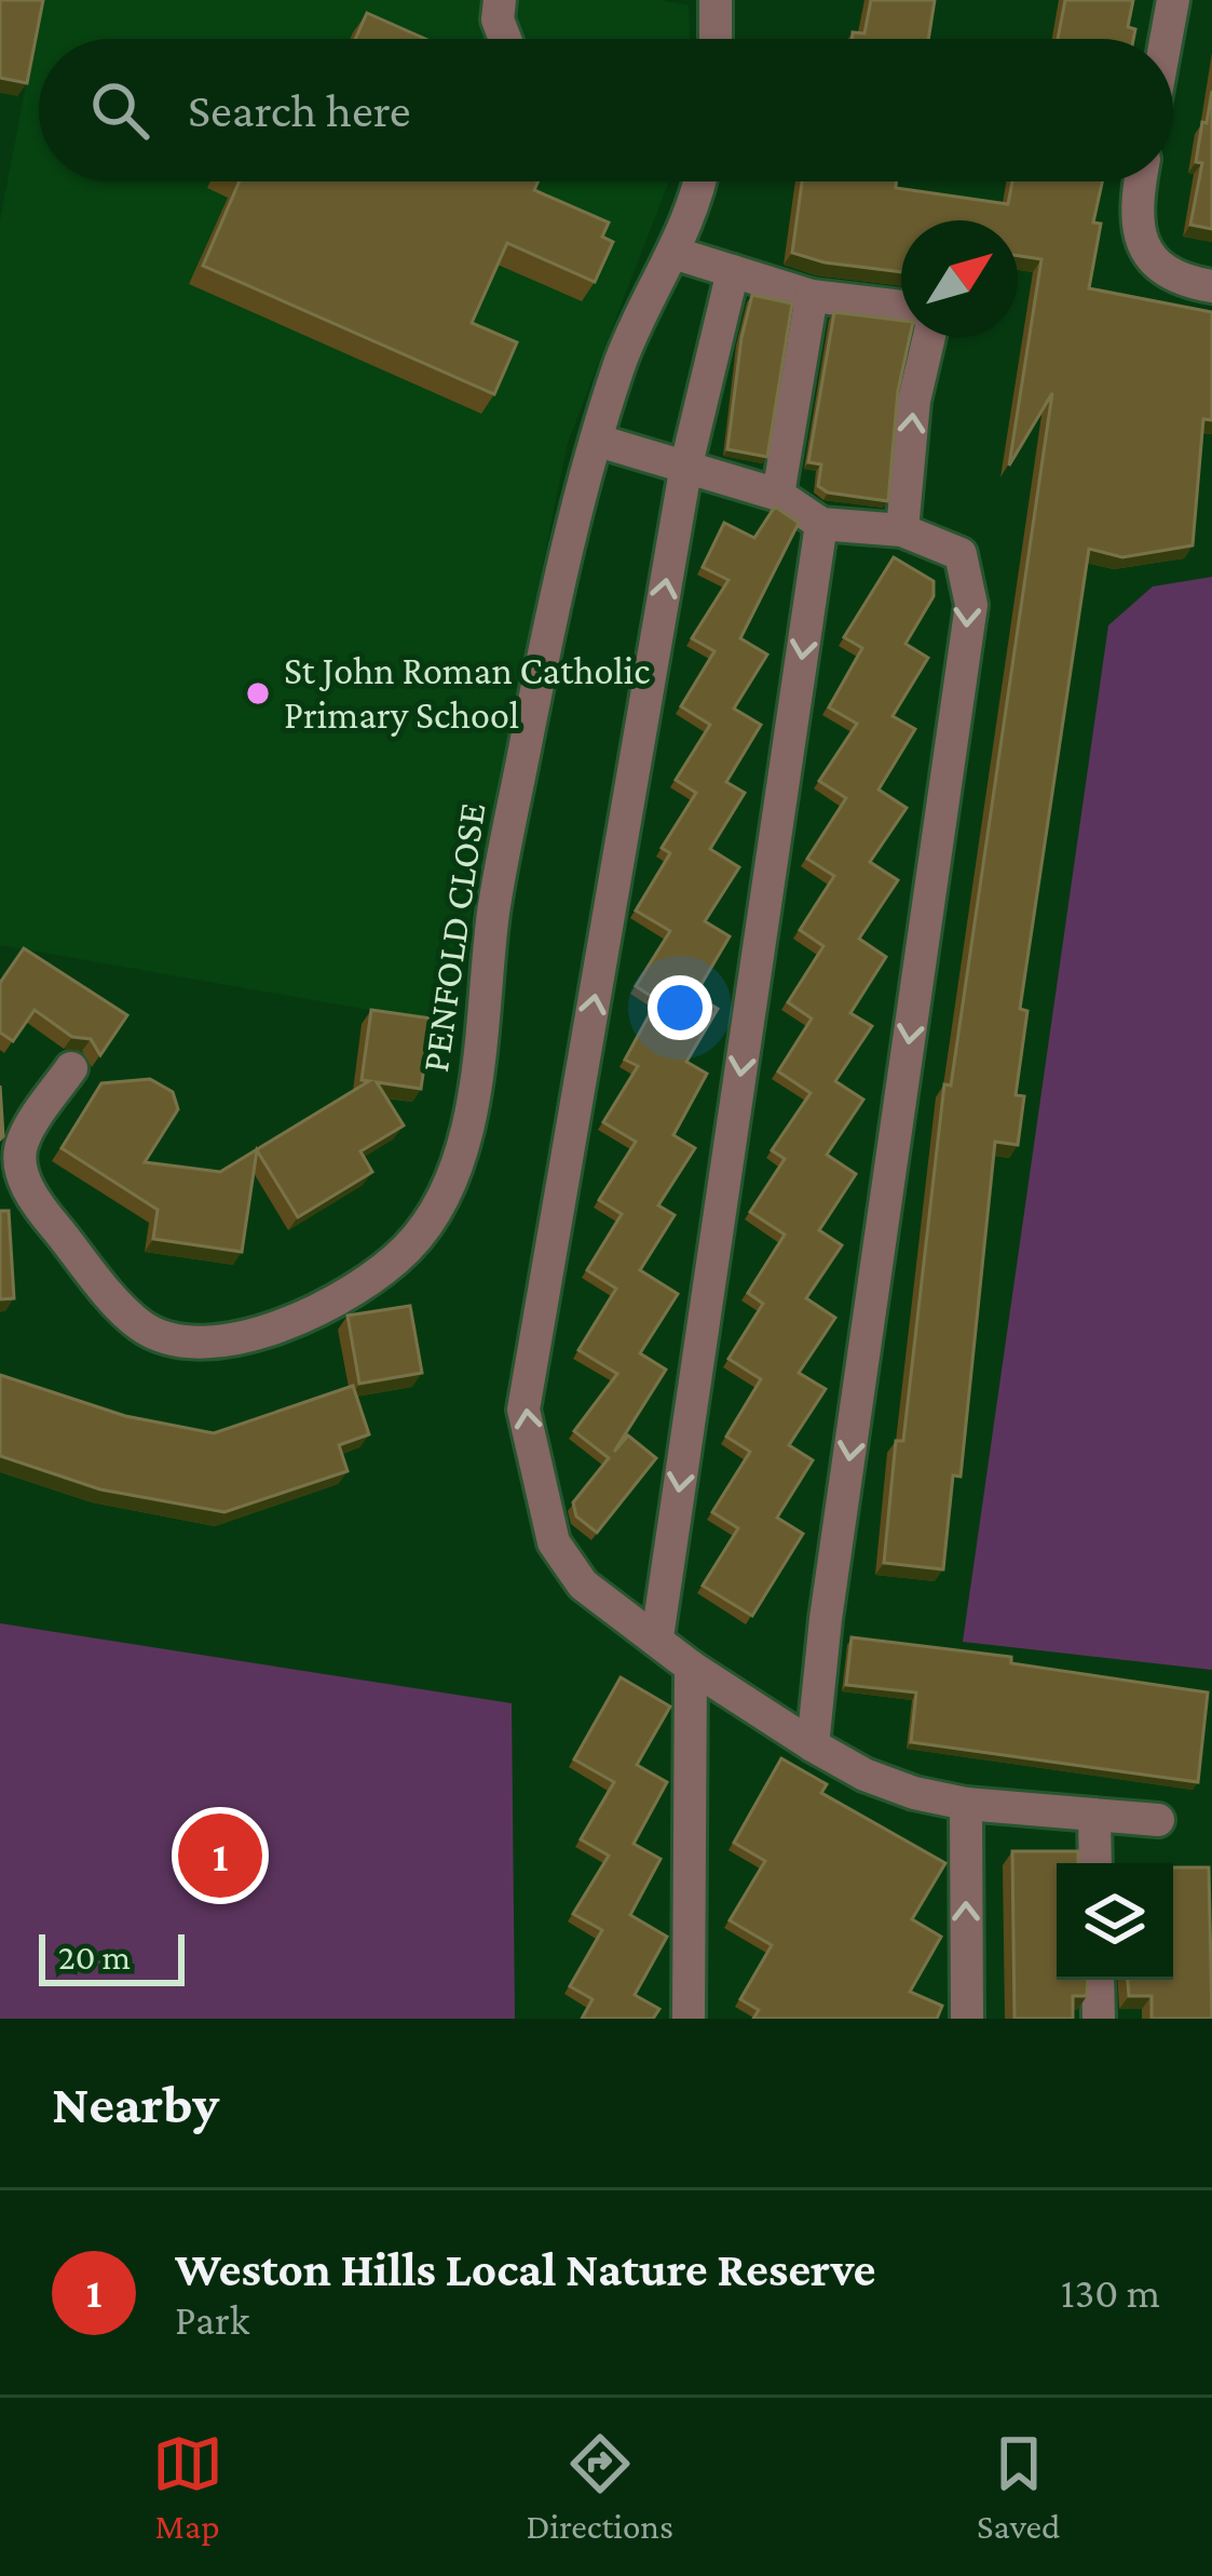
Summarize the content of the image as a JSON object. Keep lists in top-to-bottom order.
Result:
{
  "streets": {
    "street": ["PENFOLD CLOSE"]
  },
  "places": ["St John Roman Catholic Primary School"],
  "scale_bar": "20 m",
  "north": "top right",
  "page": {
    "search": "Search here",
    "pins": "1",
    "scale": "20 m",
    "heading": "Nearby",
    "list": [
      {
        "mark": "1",
        "name": "Weston Hills Local Nature Reserve",
        "note": "Park",
        "value": "130 m"
      }
    ],
    "nav": ["Map", "Directions", "Saved"]
  }
}
